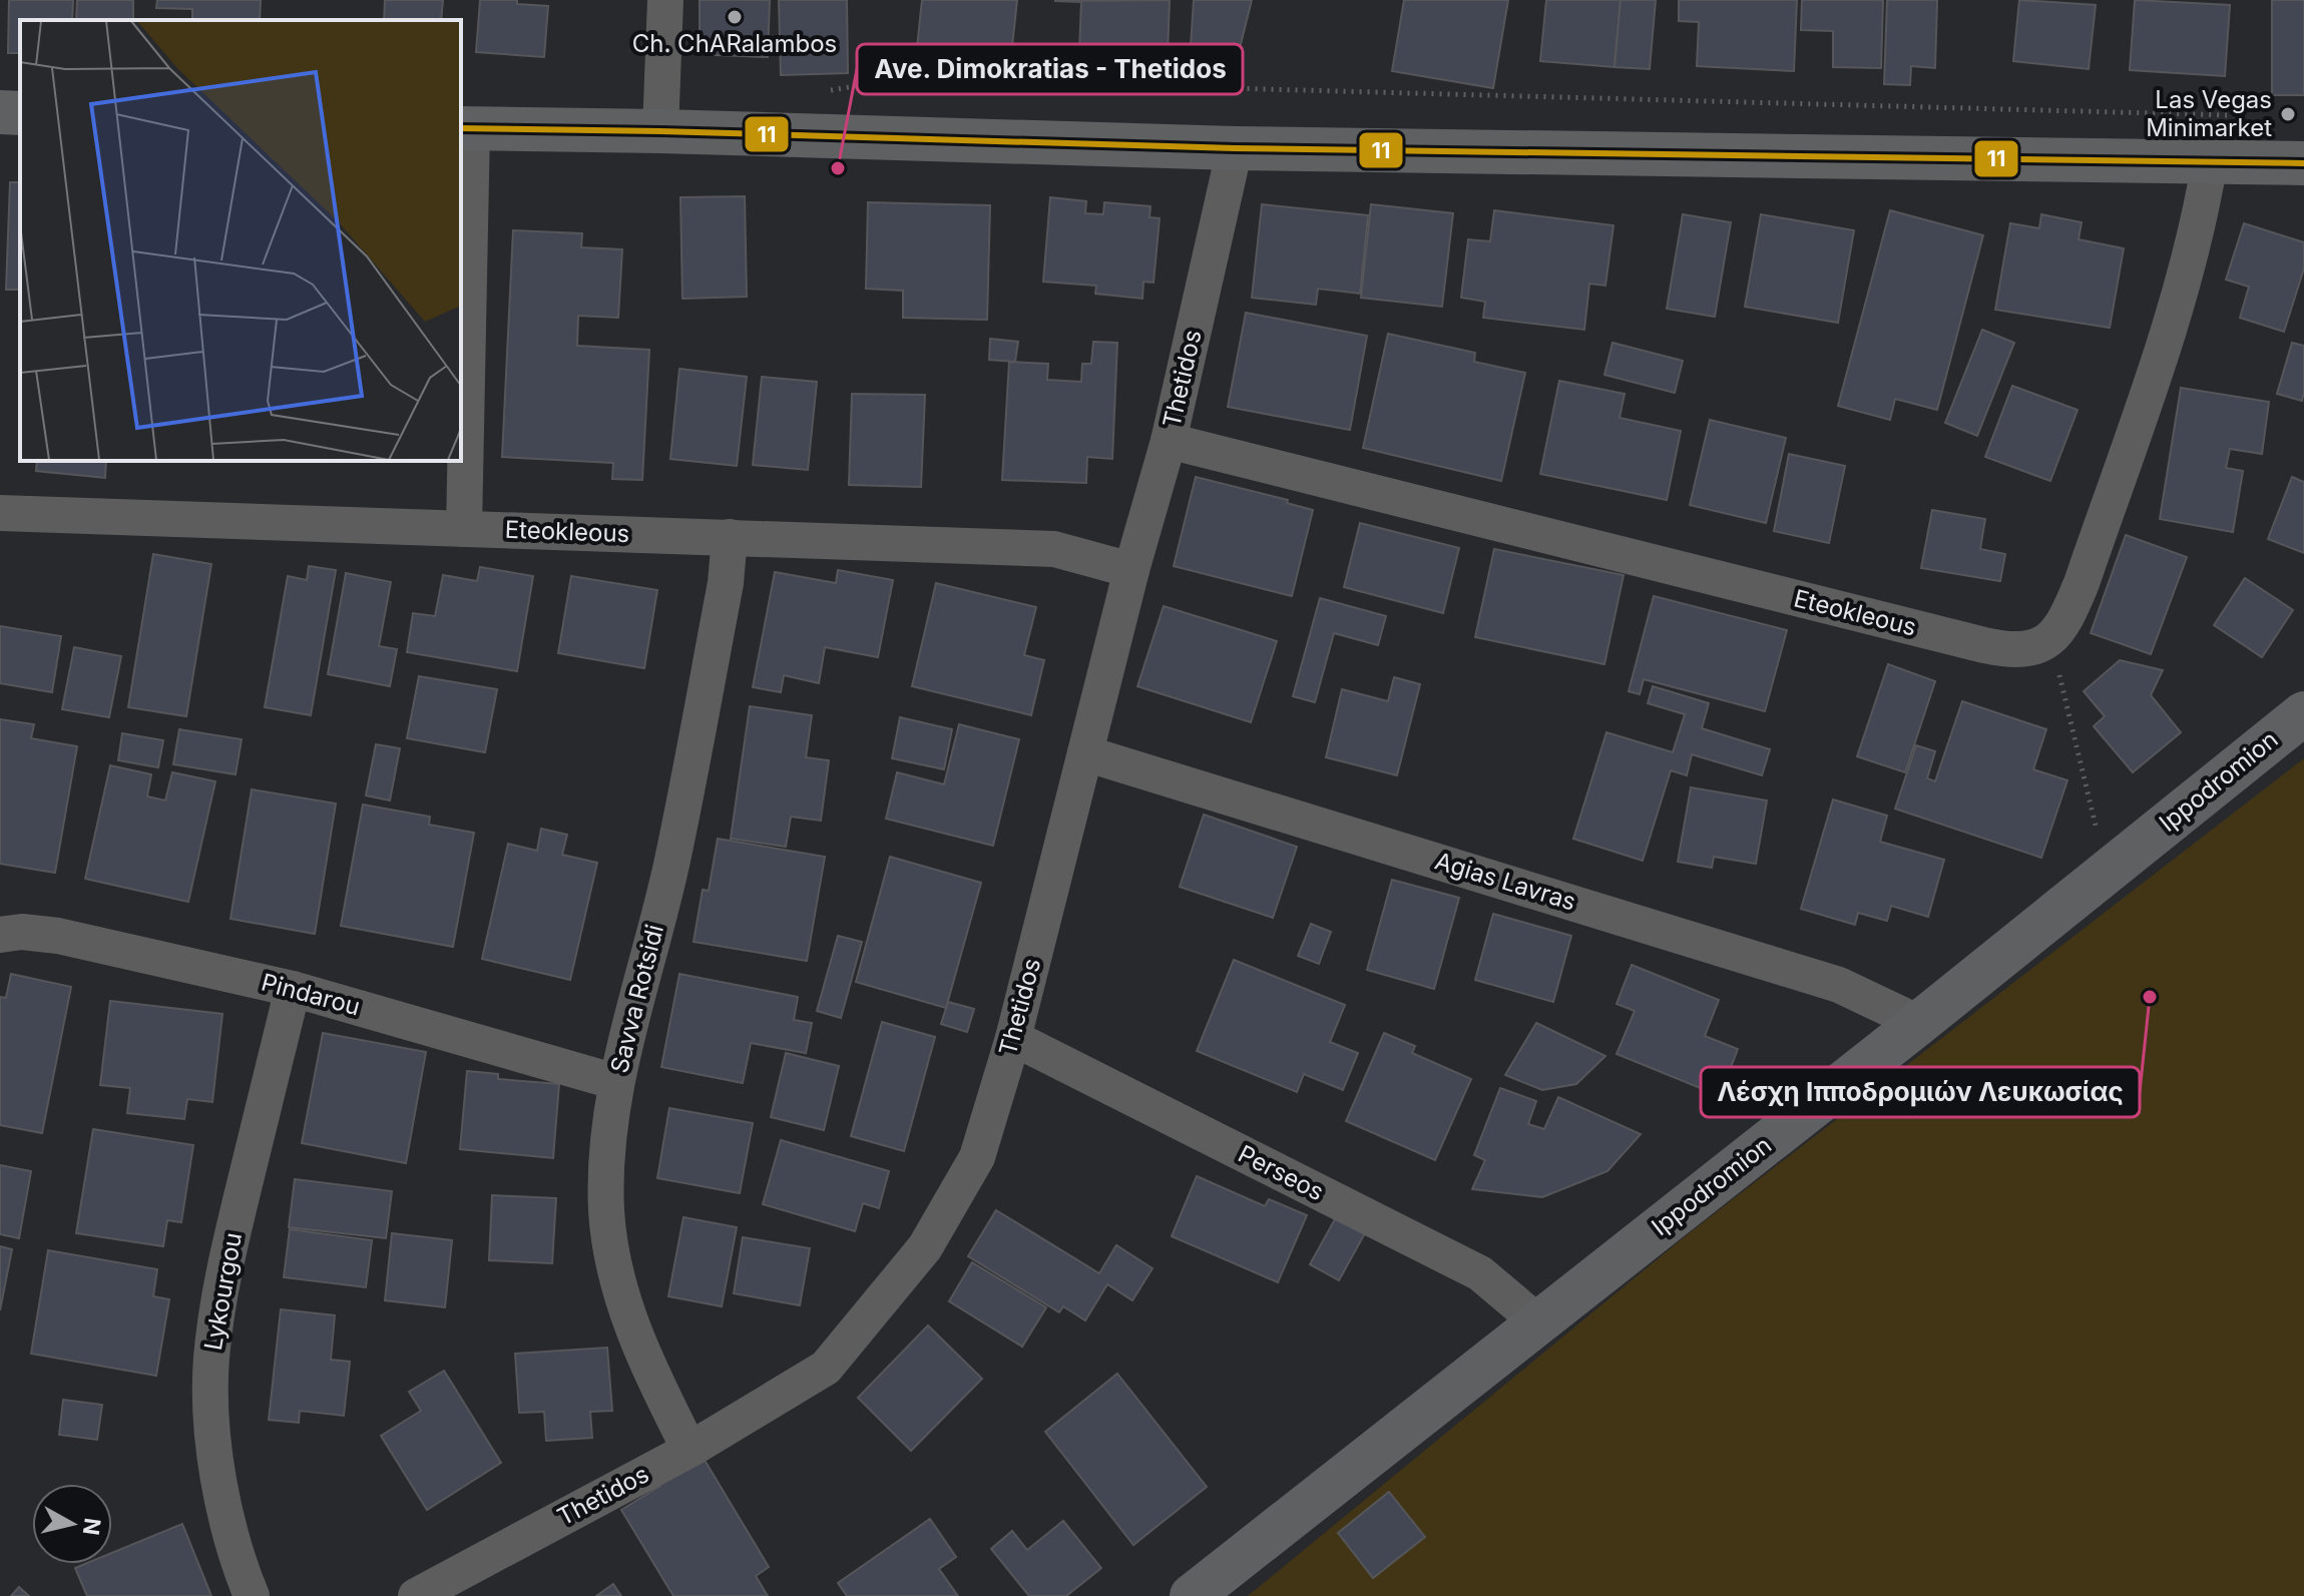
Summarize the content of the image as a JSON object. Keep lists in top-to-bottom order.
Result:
{
  "streets": {
    "main road": ["Ippodromion"],
    "street": [
      "Thetidos",
      "Eteokleous",
      "Agias Lavras",
      "Pindarou",
      "Savva Rotsidi",
      "Perseos",
      "Lykourgou"
    ]
  },
  "crossings": [
    ["Thetidos", "Eteokleous"],
    ["Thetidos", "Agias Lavras"],
    ["Thetidos", "Savva Rotsidi"],
    ["Thetidos", "Perseos"],
    ["Eteokleous", "Savva Rotsidi"],
    ["Ippodromion", "Agias Lavras"],
    ["Ippodromion", "Perseos"],
    ["Pindarou", "Savva Rotsidi"],
    ["Pindarou", "Lykourgou"]
  ],
  "places": [
    "Ch. ChARalambos",
    "Las Vegas Minimarket",
    "Ave. Dimokratias - Thetidos",
    "Λέσχη Ιπποδρομιών Λευκωσίας"
  ],
  "lines": ["transit line 11"],
  "north": "right"
}
